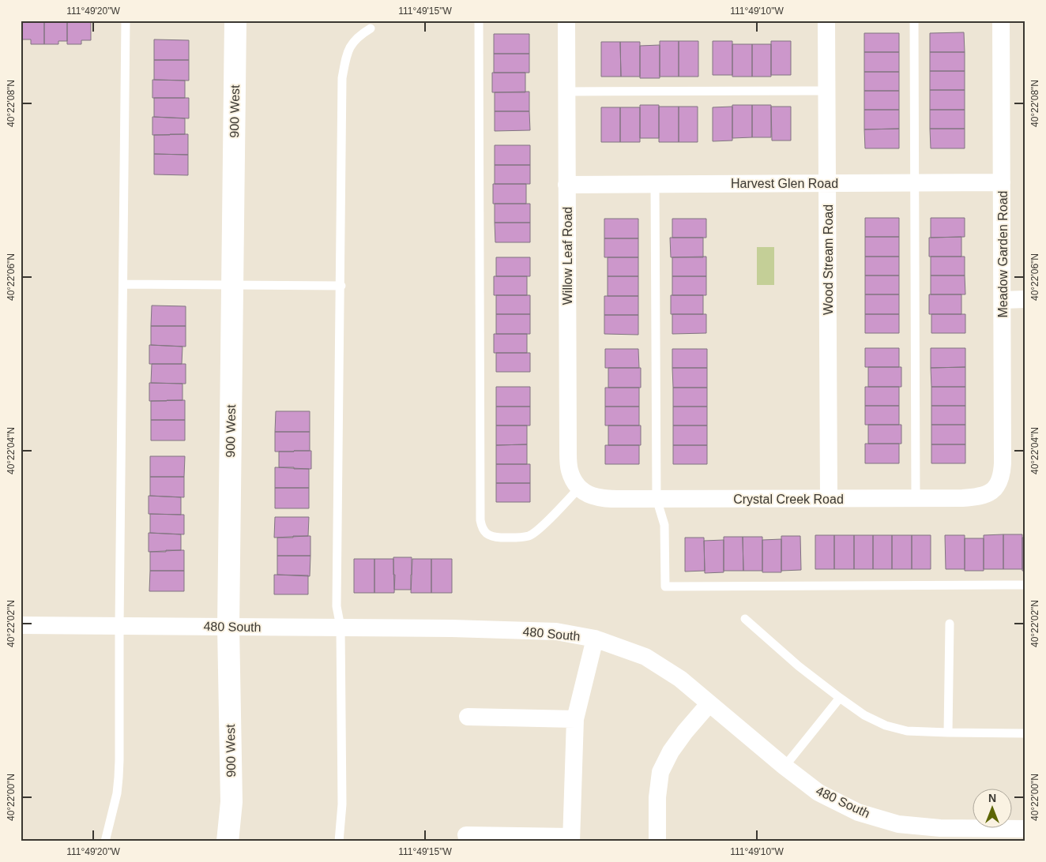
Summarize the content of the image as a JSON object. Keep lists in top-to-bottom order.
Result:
{
  "streets": {
    "street": [
      "900 West",
      "Harvest Glen Road",
      "Meadow Garden Road",
      "Willow Leaf Road",
      "Wood Stream Road",
      "Crystal Creek Road",
      "480 South"
    ]
  },
  "crossings": [
    ["900 West", "480 South"],
    ["Harvest Glen Road", "Meadow Garden Road"],
    ["Harvest Glen Road", "Willow Leaf Road"],
    ["Harvest Glen Road", "Wood Stream Road"],
    ["Meadow Garden Road", "Crystal Creek Road"],
    ["Willow Leaf Road", "Crystal Creek Road"],
    ["Wood Stream Road", "Crystal Creek Road"]
  ],
  "north": "top",
  "coordinates": [
    "111°49'20\"W",
    "111°49'15\"W",
    "111°49'10\"W",
    "40°22'08\"N",
    "40°22'06\"N",
    "40°22'04\"N",
    "40°22'02\"N",
    "40°22'00\"N"
  ]
}
